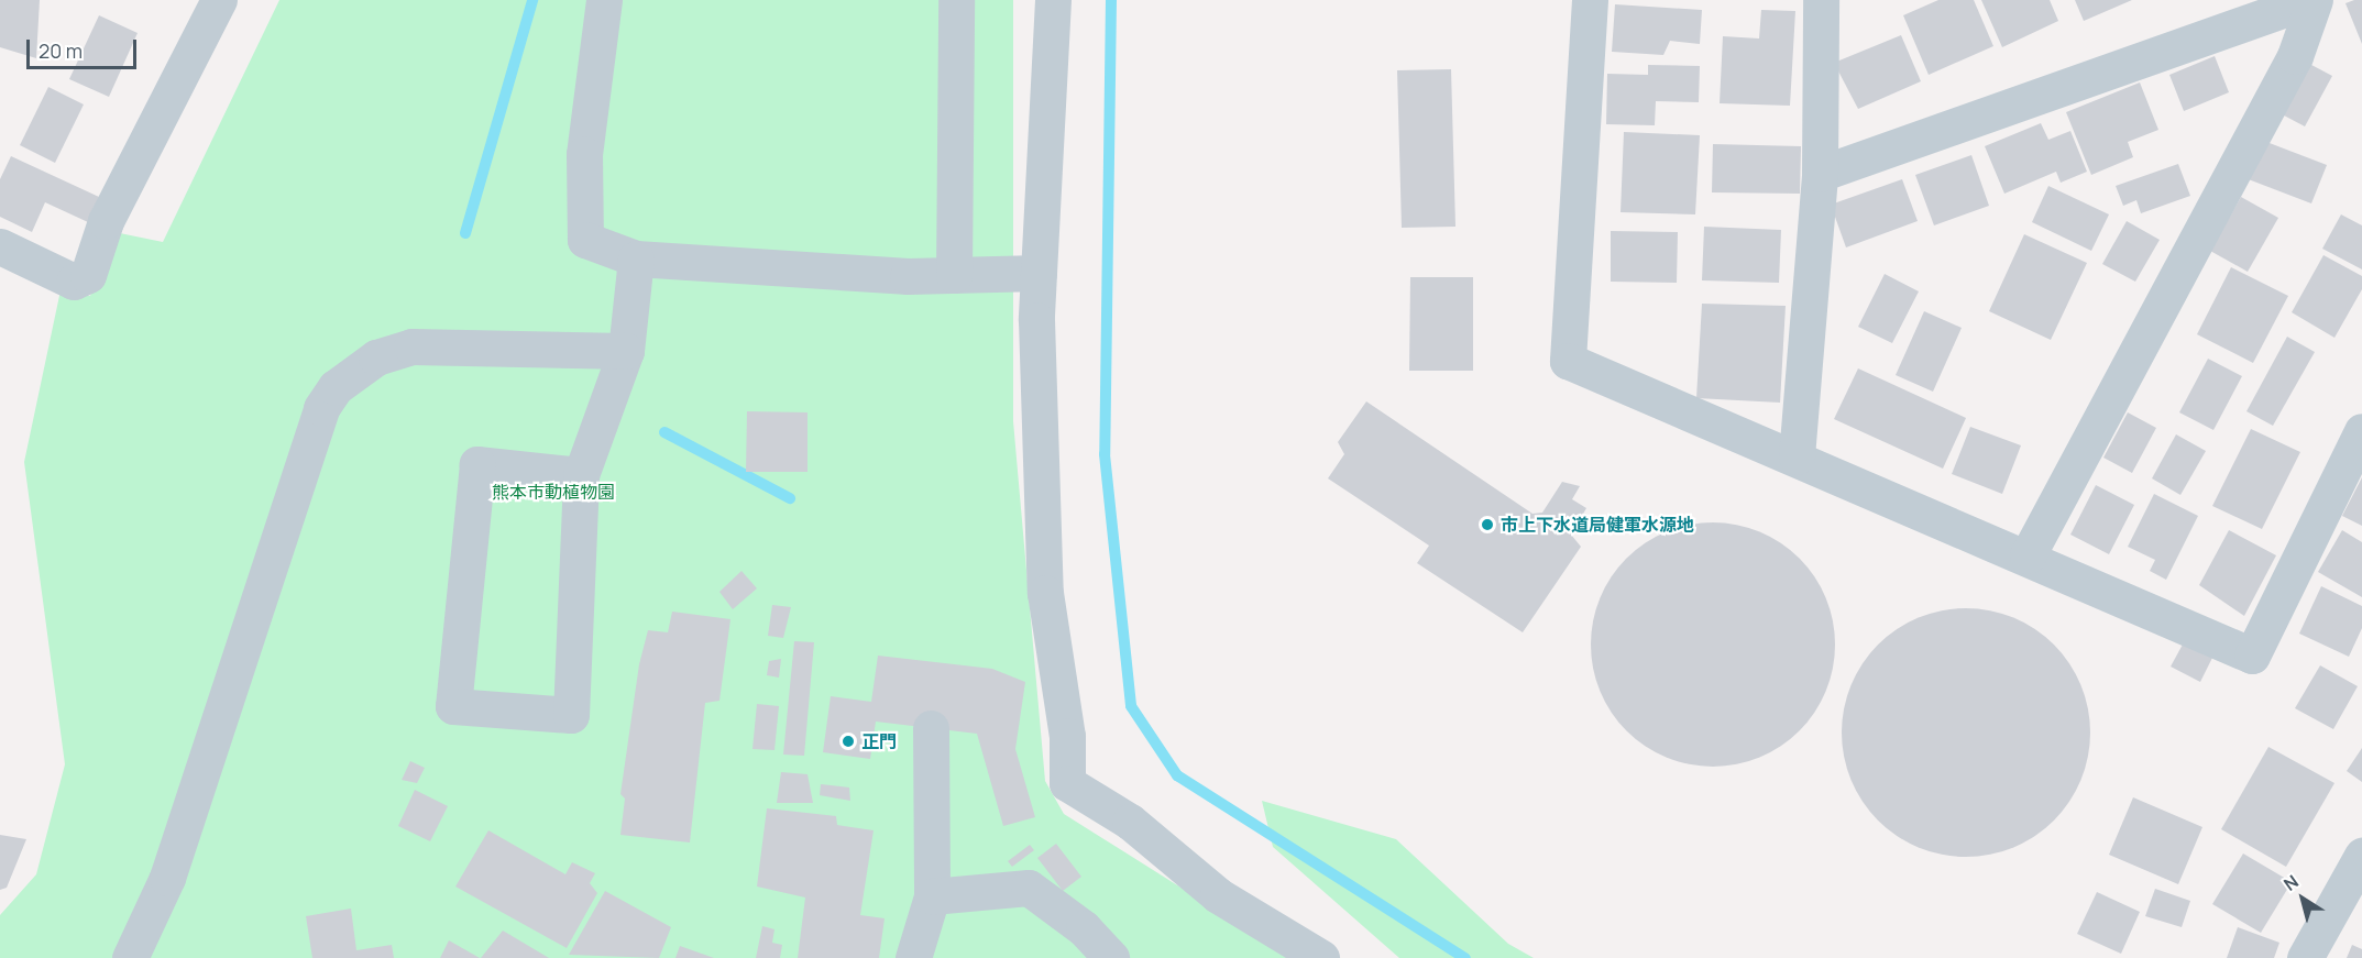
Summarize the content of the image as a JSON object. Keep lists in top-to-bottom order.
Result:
{
  "parks": ["熊本市動植物園"],
  "places": ["市上下水道局健軍水源地", "正門"],
  "scale_bar": "20 m",
  "north": "top left"
}
